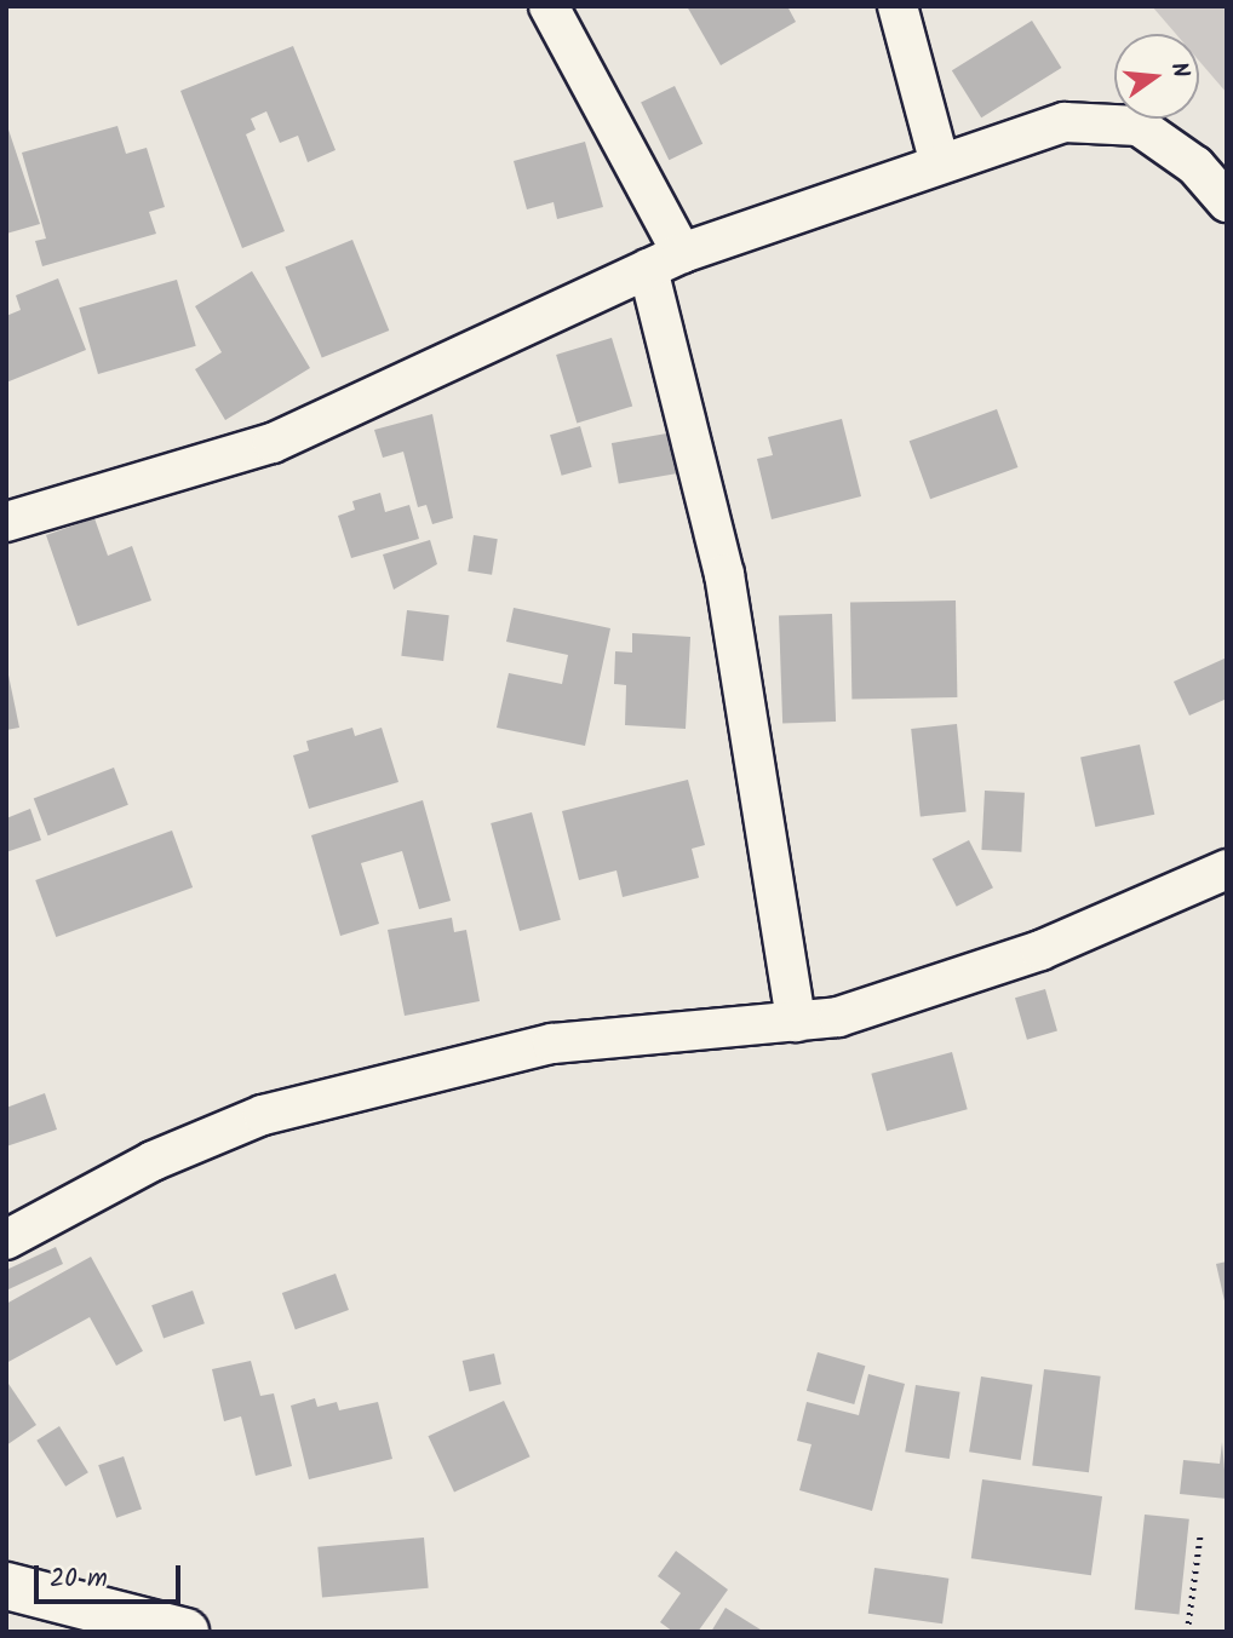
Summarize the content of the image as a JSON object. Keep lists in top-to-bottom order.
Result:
{
  "scale_bar": "20 m",
  "north": "right"
}
